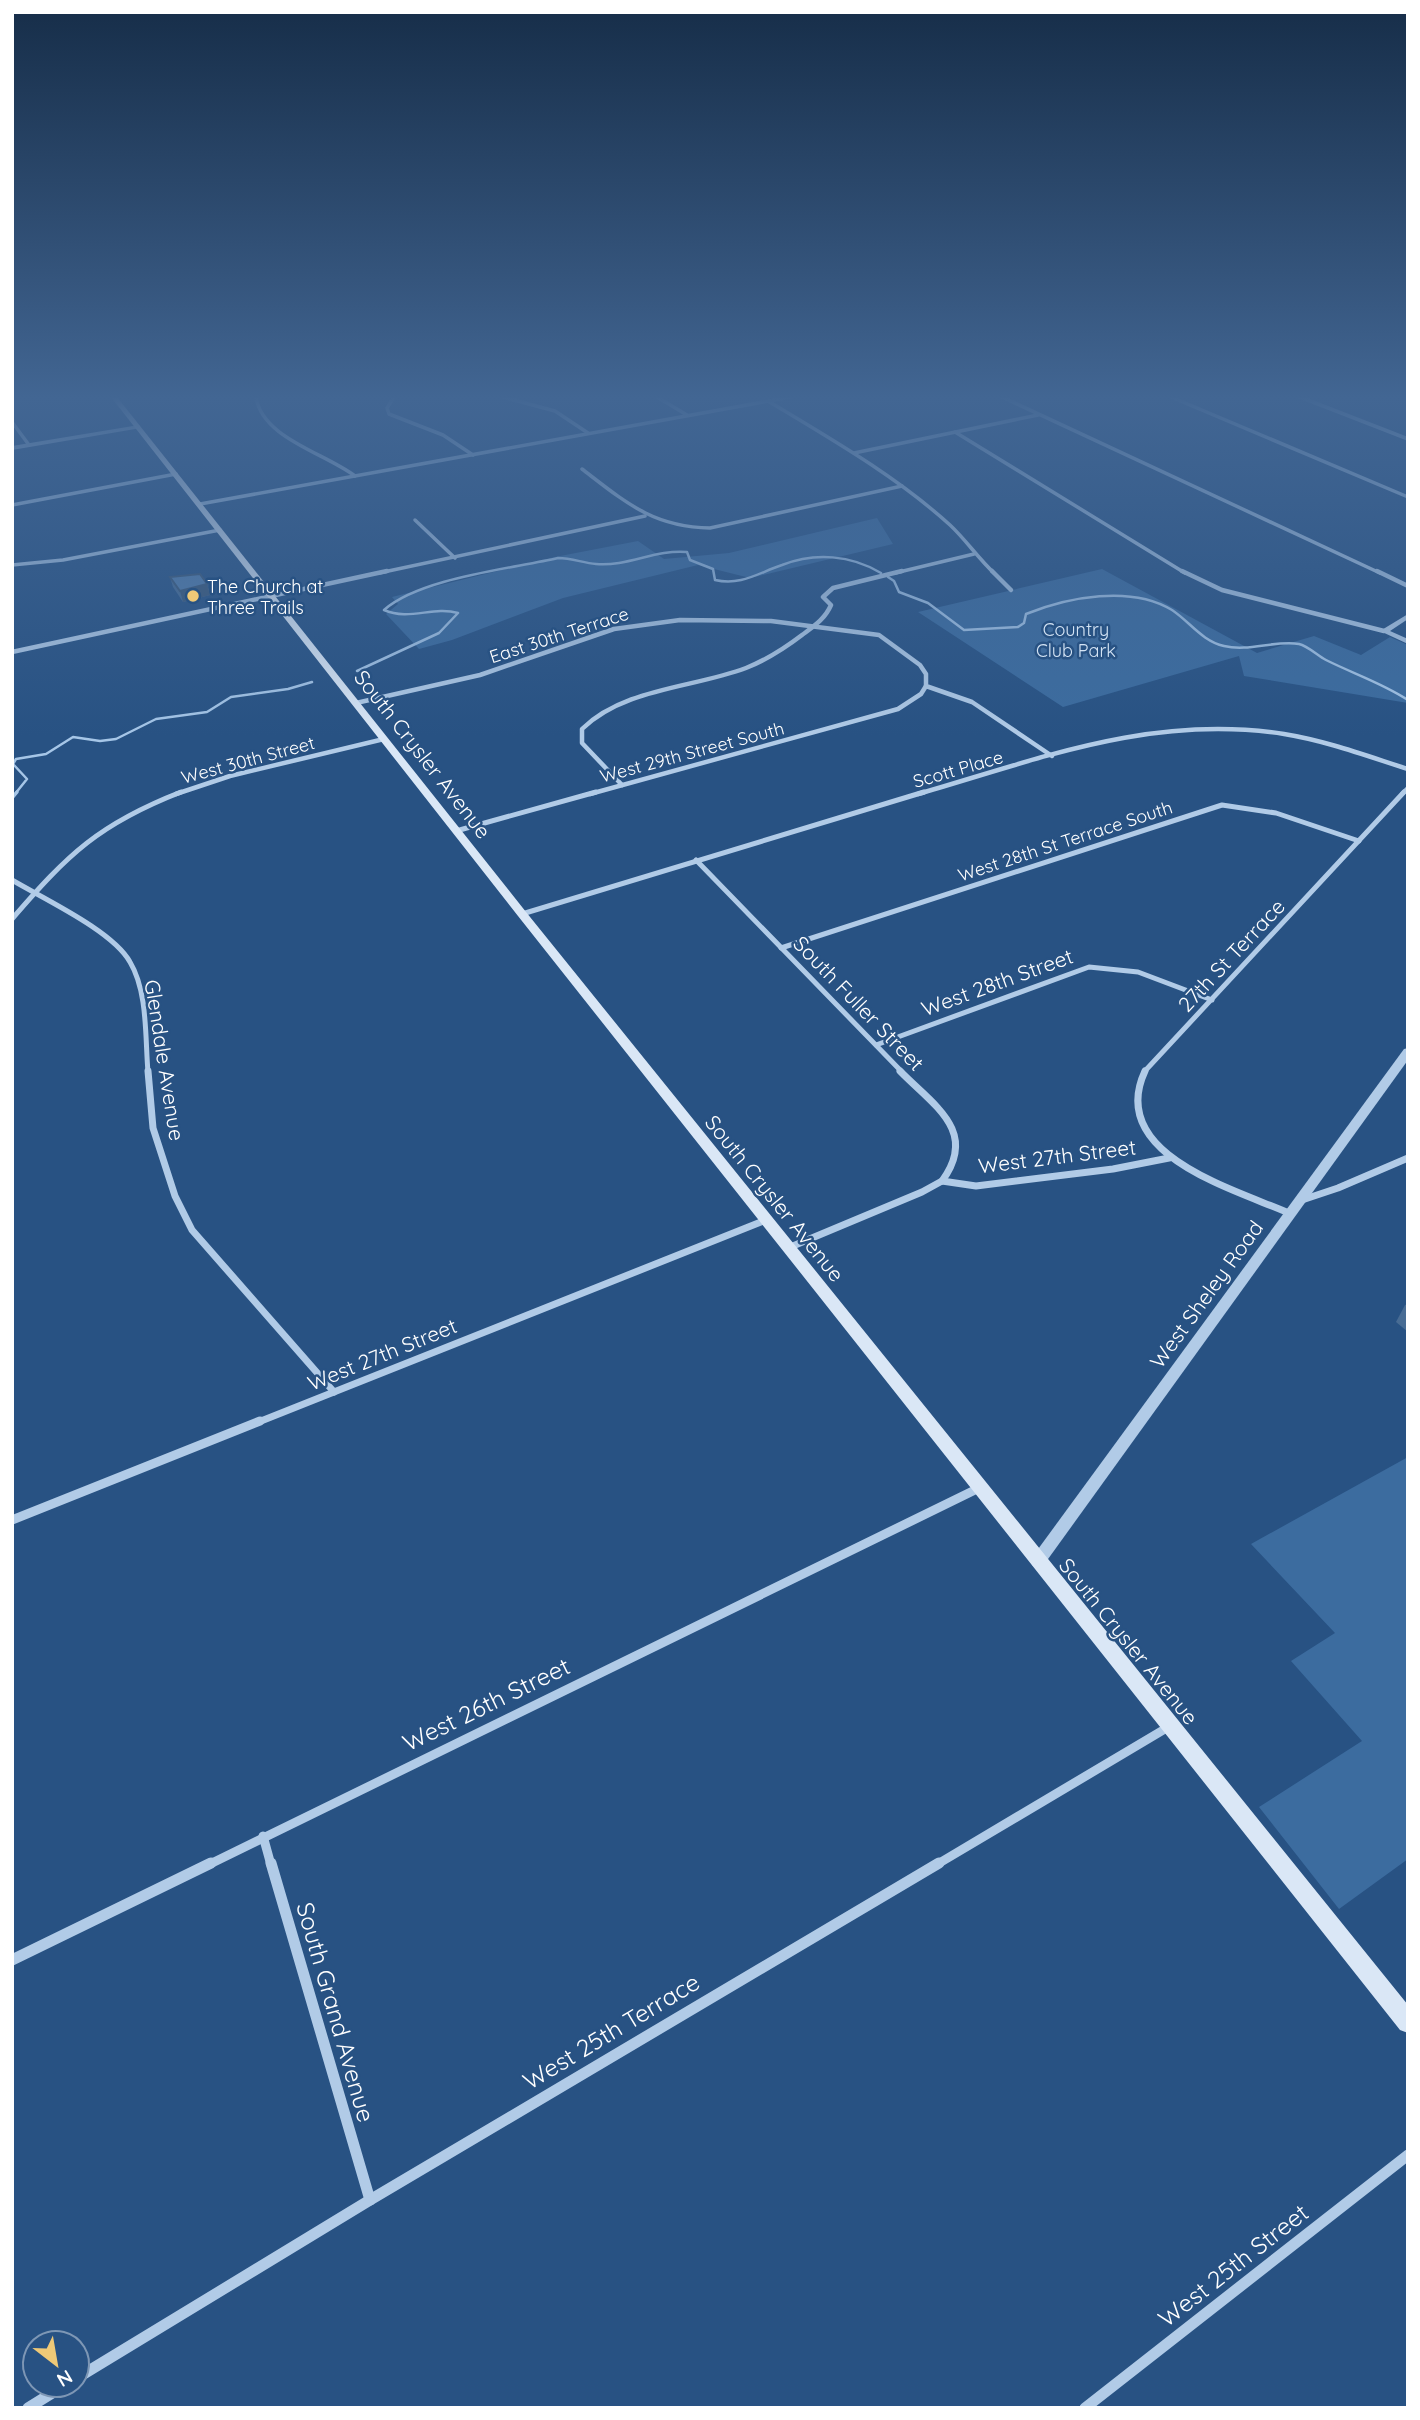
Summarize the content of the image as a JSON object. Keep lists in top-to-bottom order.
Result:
{
  "streets": {
    "main road": ["South Crysler Avenue"],
    "street": [
      "East 30th Terrace",
      "West 29th Street South",
      "West 30th Street",
      "Scott Place",
      "West 28th St Terrace South",
      "27th St Terrace",
      "West 28th Street",
      "South Fuller Street",
      "Glendale Avenue",
      "West 27th Street",
      "West Sheley Road",
      "West 26th Street",
      "South Grand Avenue",
      "West 25th Terrace",
      "West 25th Street"
    ]
  },
  "crossings": [
    ["East 30th Terrace", "West 29th Street South"],
    ["East 30th Terrace", "South Crysler Avenue"],
    ["West 29th Street South", "South Crysler Avenue"],
    ["South Crysler Avenue", "West 30th Street"],
    ["South Crysler Avenue", "Scott Place"],
    ["South Crysler Avenue", "West 27th Street"],
    ["South Crysler Avenue", "West Sheley Road"],
    ["South Crysler Avenue", "West 26th Street"],
    ["South Crysler Avenue", "West 25th Terrace"],
    ["West 30th Street", "Glendale Avenue"],
    ["Scott Place", "South Fuller Street"],
    ["West 28th St Terrace South", "27th St Terrace"],
    ["West 28th St Terrace South", "South Fuller Street"],
    ["27th St Terrace", "West 28th Street"],
    ["27th St Terrace", "West 27th Street"],
    ["West 28th Street", "South Fuller Street"],
    ["South Fuller Street", "West 27th Street"],
    ["Glendale Avenue", "West 27th Street"],
    ["West 26th Street", "South Grand Avenue"],
    ["South Grand Avenue", "West 25th Terrace"]
  ],
  "parks": ["Country Club Park"],
  "places": ["The Church at Three Trails"],
  "north": "bottom right"
}
